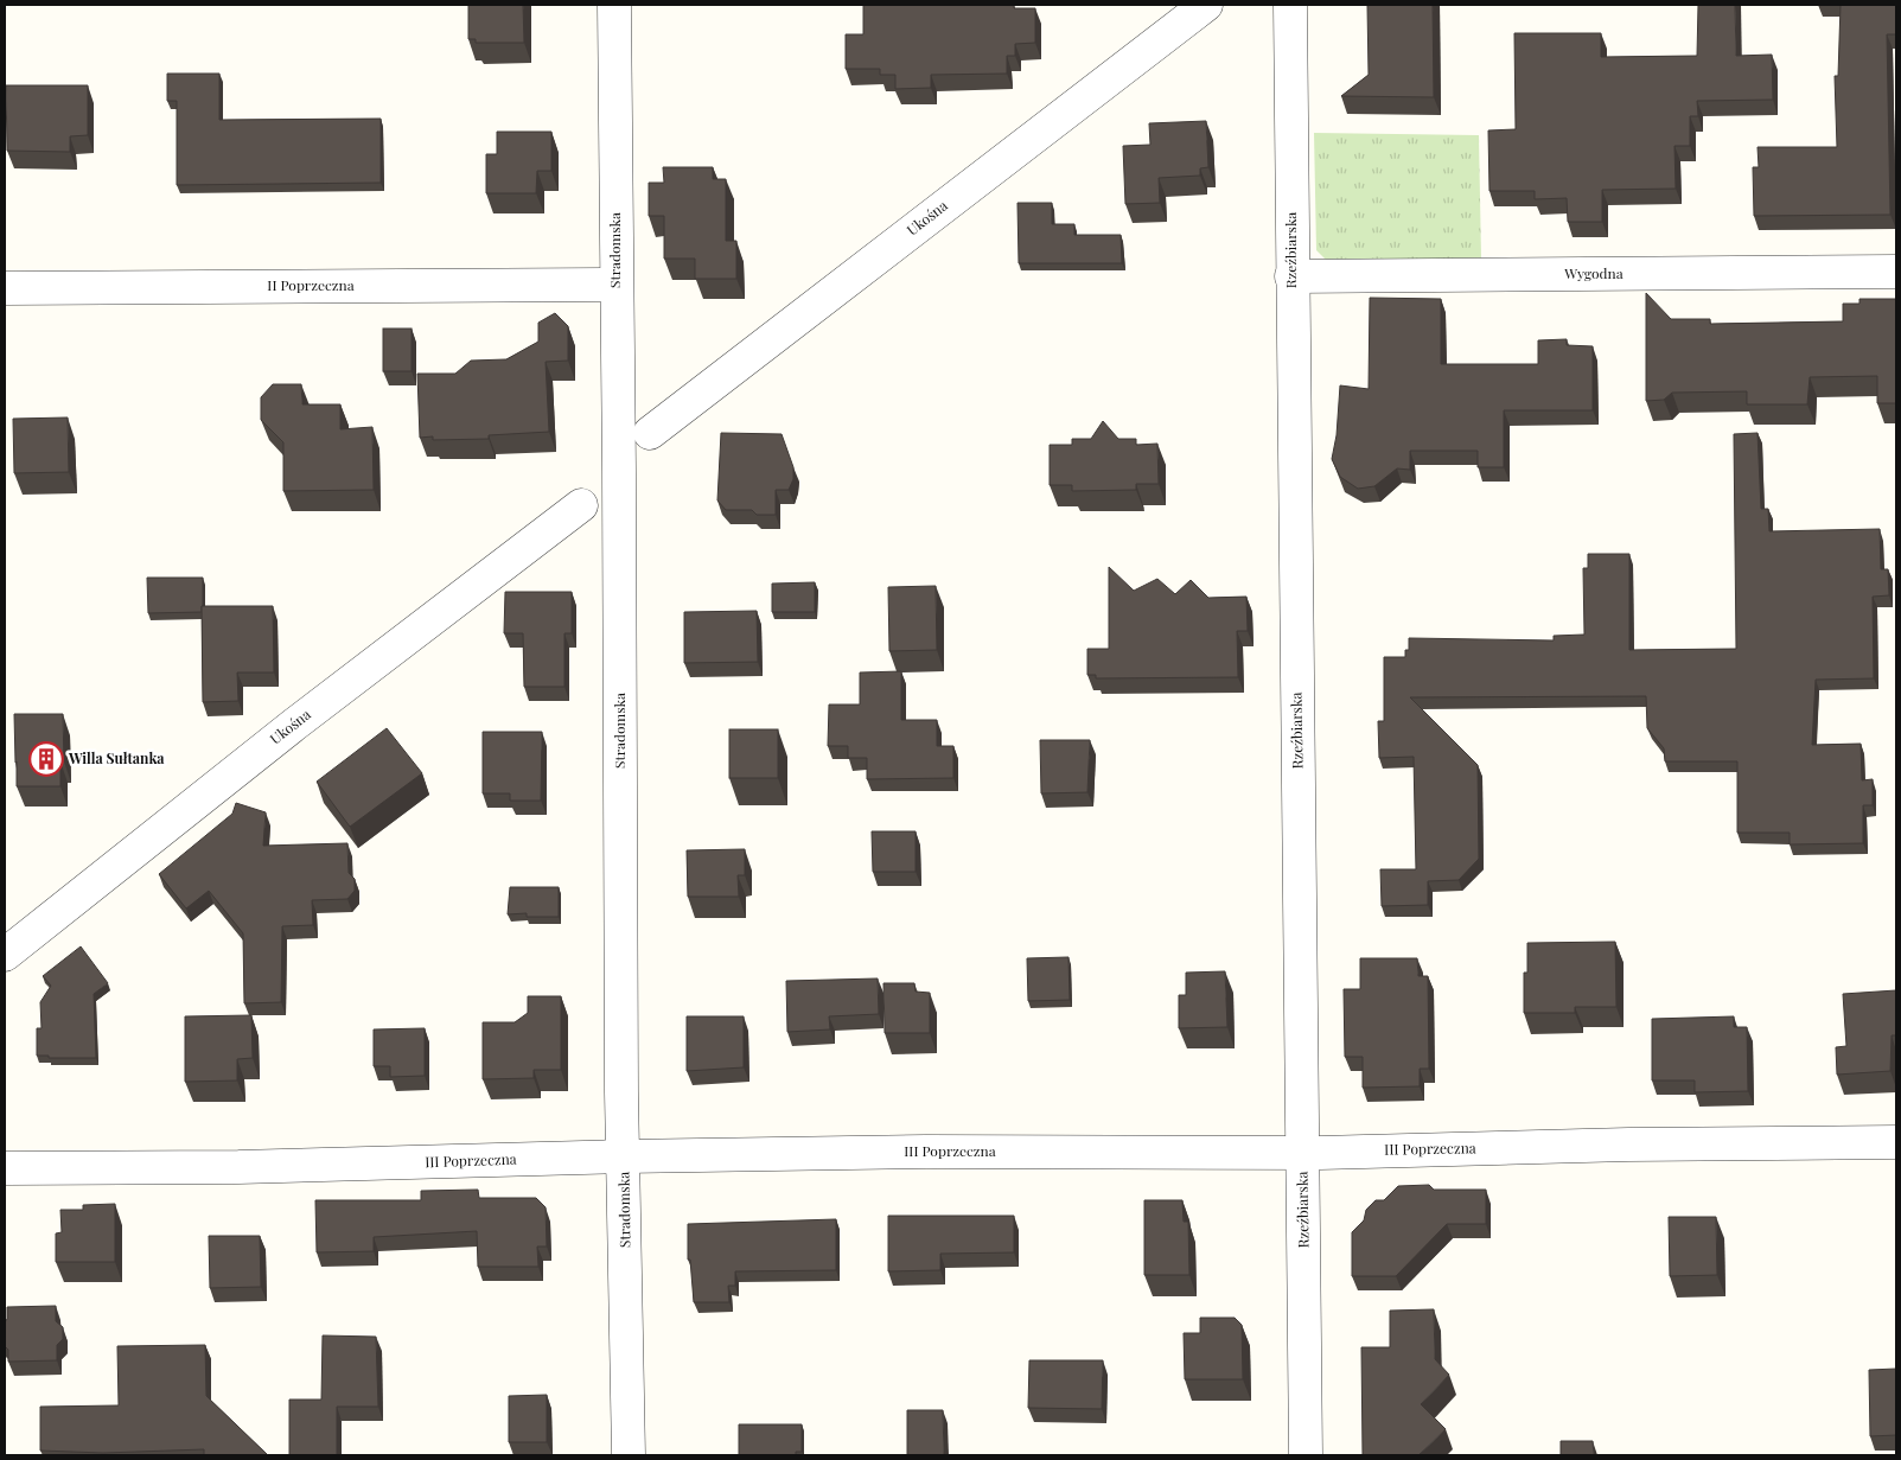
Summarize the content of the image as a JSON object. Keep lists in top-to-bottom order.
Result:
{
  "streets": {
    "street": [
      "Ukośna",
      "Stradomska",
      "Rzeźbiarska",
      "Wygodna",
      "II Poprzeczna",
      "III Poprzeczna"
    ]
  },
  "crossings": [
    ["Stradomska", "II Poprzeczna"],
    ["Stradomska", "III Poprzeczna"],
    ["Rzeźbiarska", "Wygodna"],
    ["Rzeźbiarska", "III Poprzeczna"]
  ],
  "places": {
    "building": ["Willa Sułtanka"]
  }
}
